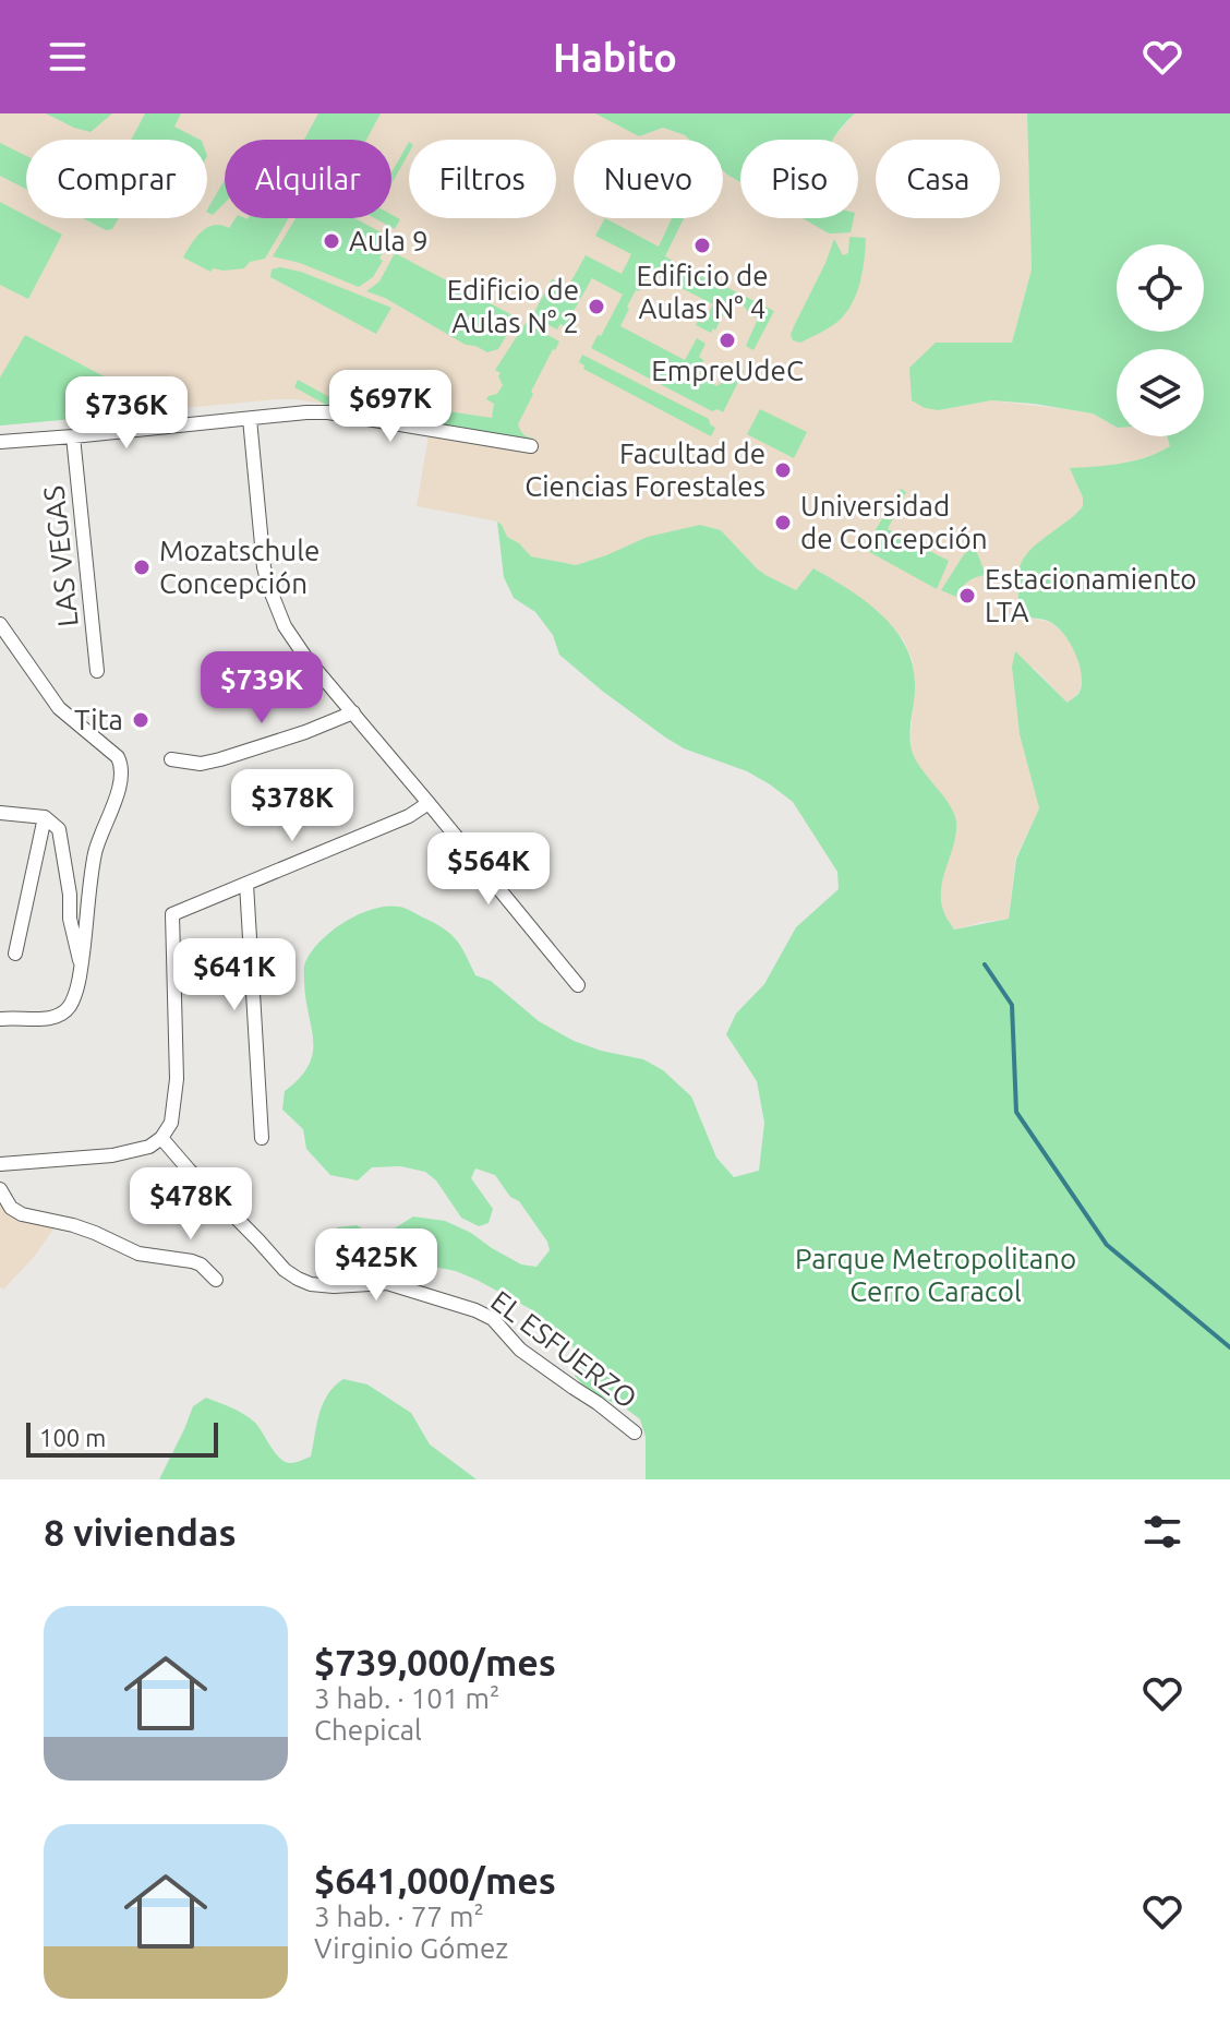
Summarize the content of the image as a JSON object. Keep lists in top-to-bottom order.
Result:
{
  "streets": {
    "street": ["LAS VEGAS", "EL ESFUERZO"]
  },
  "parks": ["Parque Metropolitano Cerro Caracol"],
  "places": [
    "Aula 9",
    "Edificio de Aulas N° 4",
    "Edificio de Aulas N° 2",
    "EmpreUdeC",
    "Facultad de Ciencias Forestales",
    "Universidad de Concepción",
    "Mozatschule Concepción",
    "Estacionamiento LTA",
    "Tita"
  ],
  "scale_bar": "100 m",
  "page": {
    "header": "Habito",
    "chip": [
      "Comprar",
      "Alquilar",
      "Filtros",
      "Nuevo",
      "Piso",
      "Casa"
    ],
    "price": [
      "$697K",
      "$736K",
      "$739K",
      "$378K",
      "$564K",
      "$641K",
      "$478K",
      "$425K"
    ],
    "scale": "100 m",
    "heading": "8 viviendas",
    "list": [
      {
        "name": "$739,000/mes",
        "note": "3 hab. · 101 m² · Chepical"
      },
      {
        "name": "$641,000/mes",
        "note": "3 hab. · 77 m² · Virginio Gómez"
      }
    ]
  }
}
